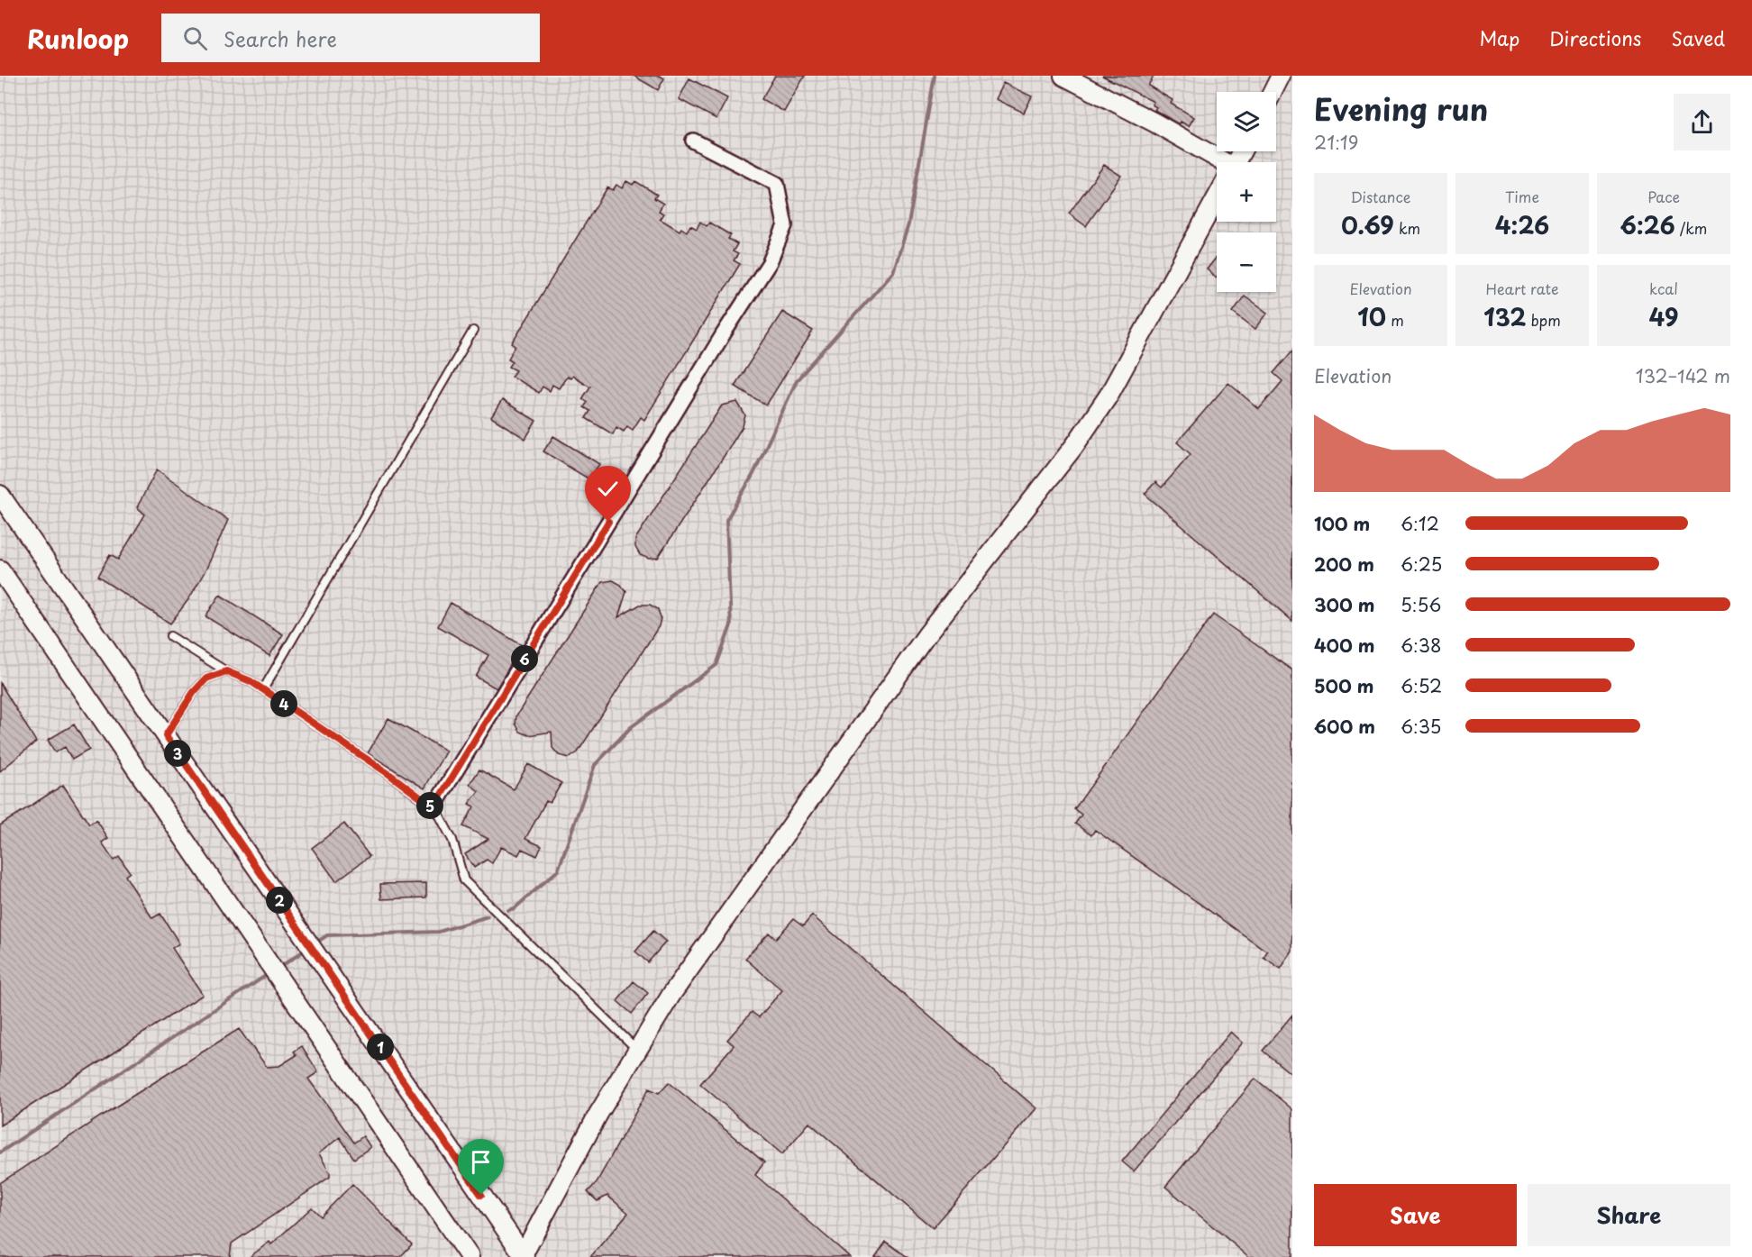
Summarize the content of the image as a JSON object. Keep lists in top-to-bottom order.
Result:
{
  "page": {
    "header": "Runloop",
    "search": "Search here",
    "nav": ["Map", "Directions", "Saved"],
    "heading": ["Evening run", "21:19"],
    "map_buttons": ["+", "−"],
    "stats": [
      ["Distance", "0.69 km"],
      ["Time", "4:26"],
      ["Pace", "6:26 /km"],
      ["Elevation", "10 m"],
      ["Heart rate", "132 bpm"],
      ["kcal", "49"]
    ],
    "chart": ["Elevation", "132–142 m"],
    "list": [
      {
        "name": "100 m",
        "note": "6:12"
      },
      {
        "name": "200 m",
        "note": "6:25"
      },
      {
        "name": "300 m",
        "note": "5:56"
      },
      {
        "name": "400 m",
        "note": "6:38"
      },
      {
        "name": "500 m",
        "note": "6:52"
      },
      {
        "name": "600 m",
        "note": "6:35"
      }
    ],
    "pins": [
      "6",
      "4",
      "3",
      "5",
      "2",
      "1"
    ],
    "buttons": ["Save", "Share"]
  }
}
